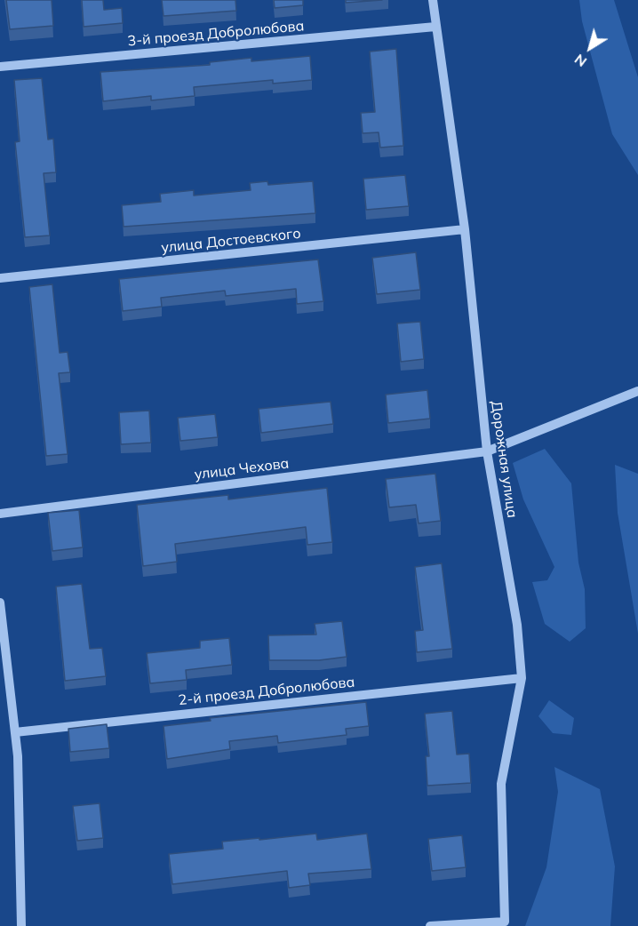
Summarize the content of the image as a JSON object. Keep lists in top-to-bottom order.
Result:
{
  "streets": {
    "street": [
      "3-й проезд Добролюбова",
      "улица Достоевского",
      "Дорожная улица",
      "улица Чехова",
      "2-й проезд Добролюбова"
    ]
  },
  "crossings": [
    ["3-й проезд Добролюбова", "Дорожная улица"],
    ["улица Достоевского", "Дорожная улица"],
    ["Дорожная улица", "улица Чехова"],
    ["Дорожная улица", "2-й проезд Добролюбова"]
  ],
  "north": "bottom left"
}
